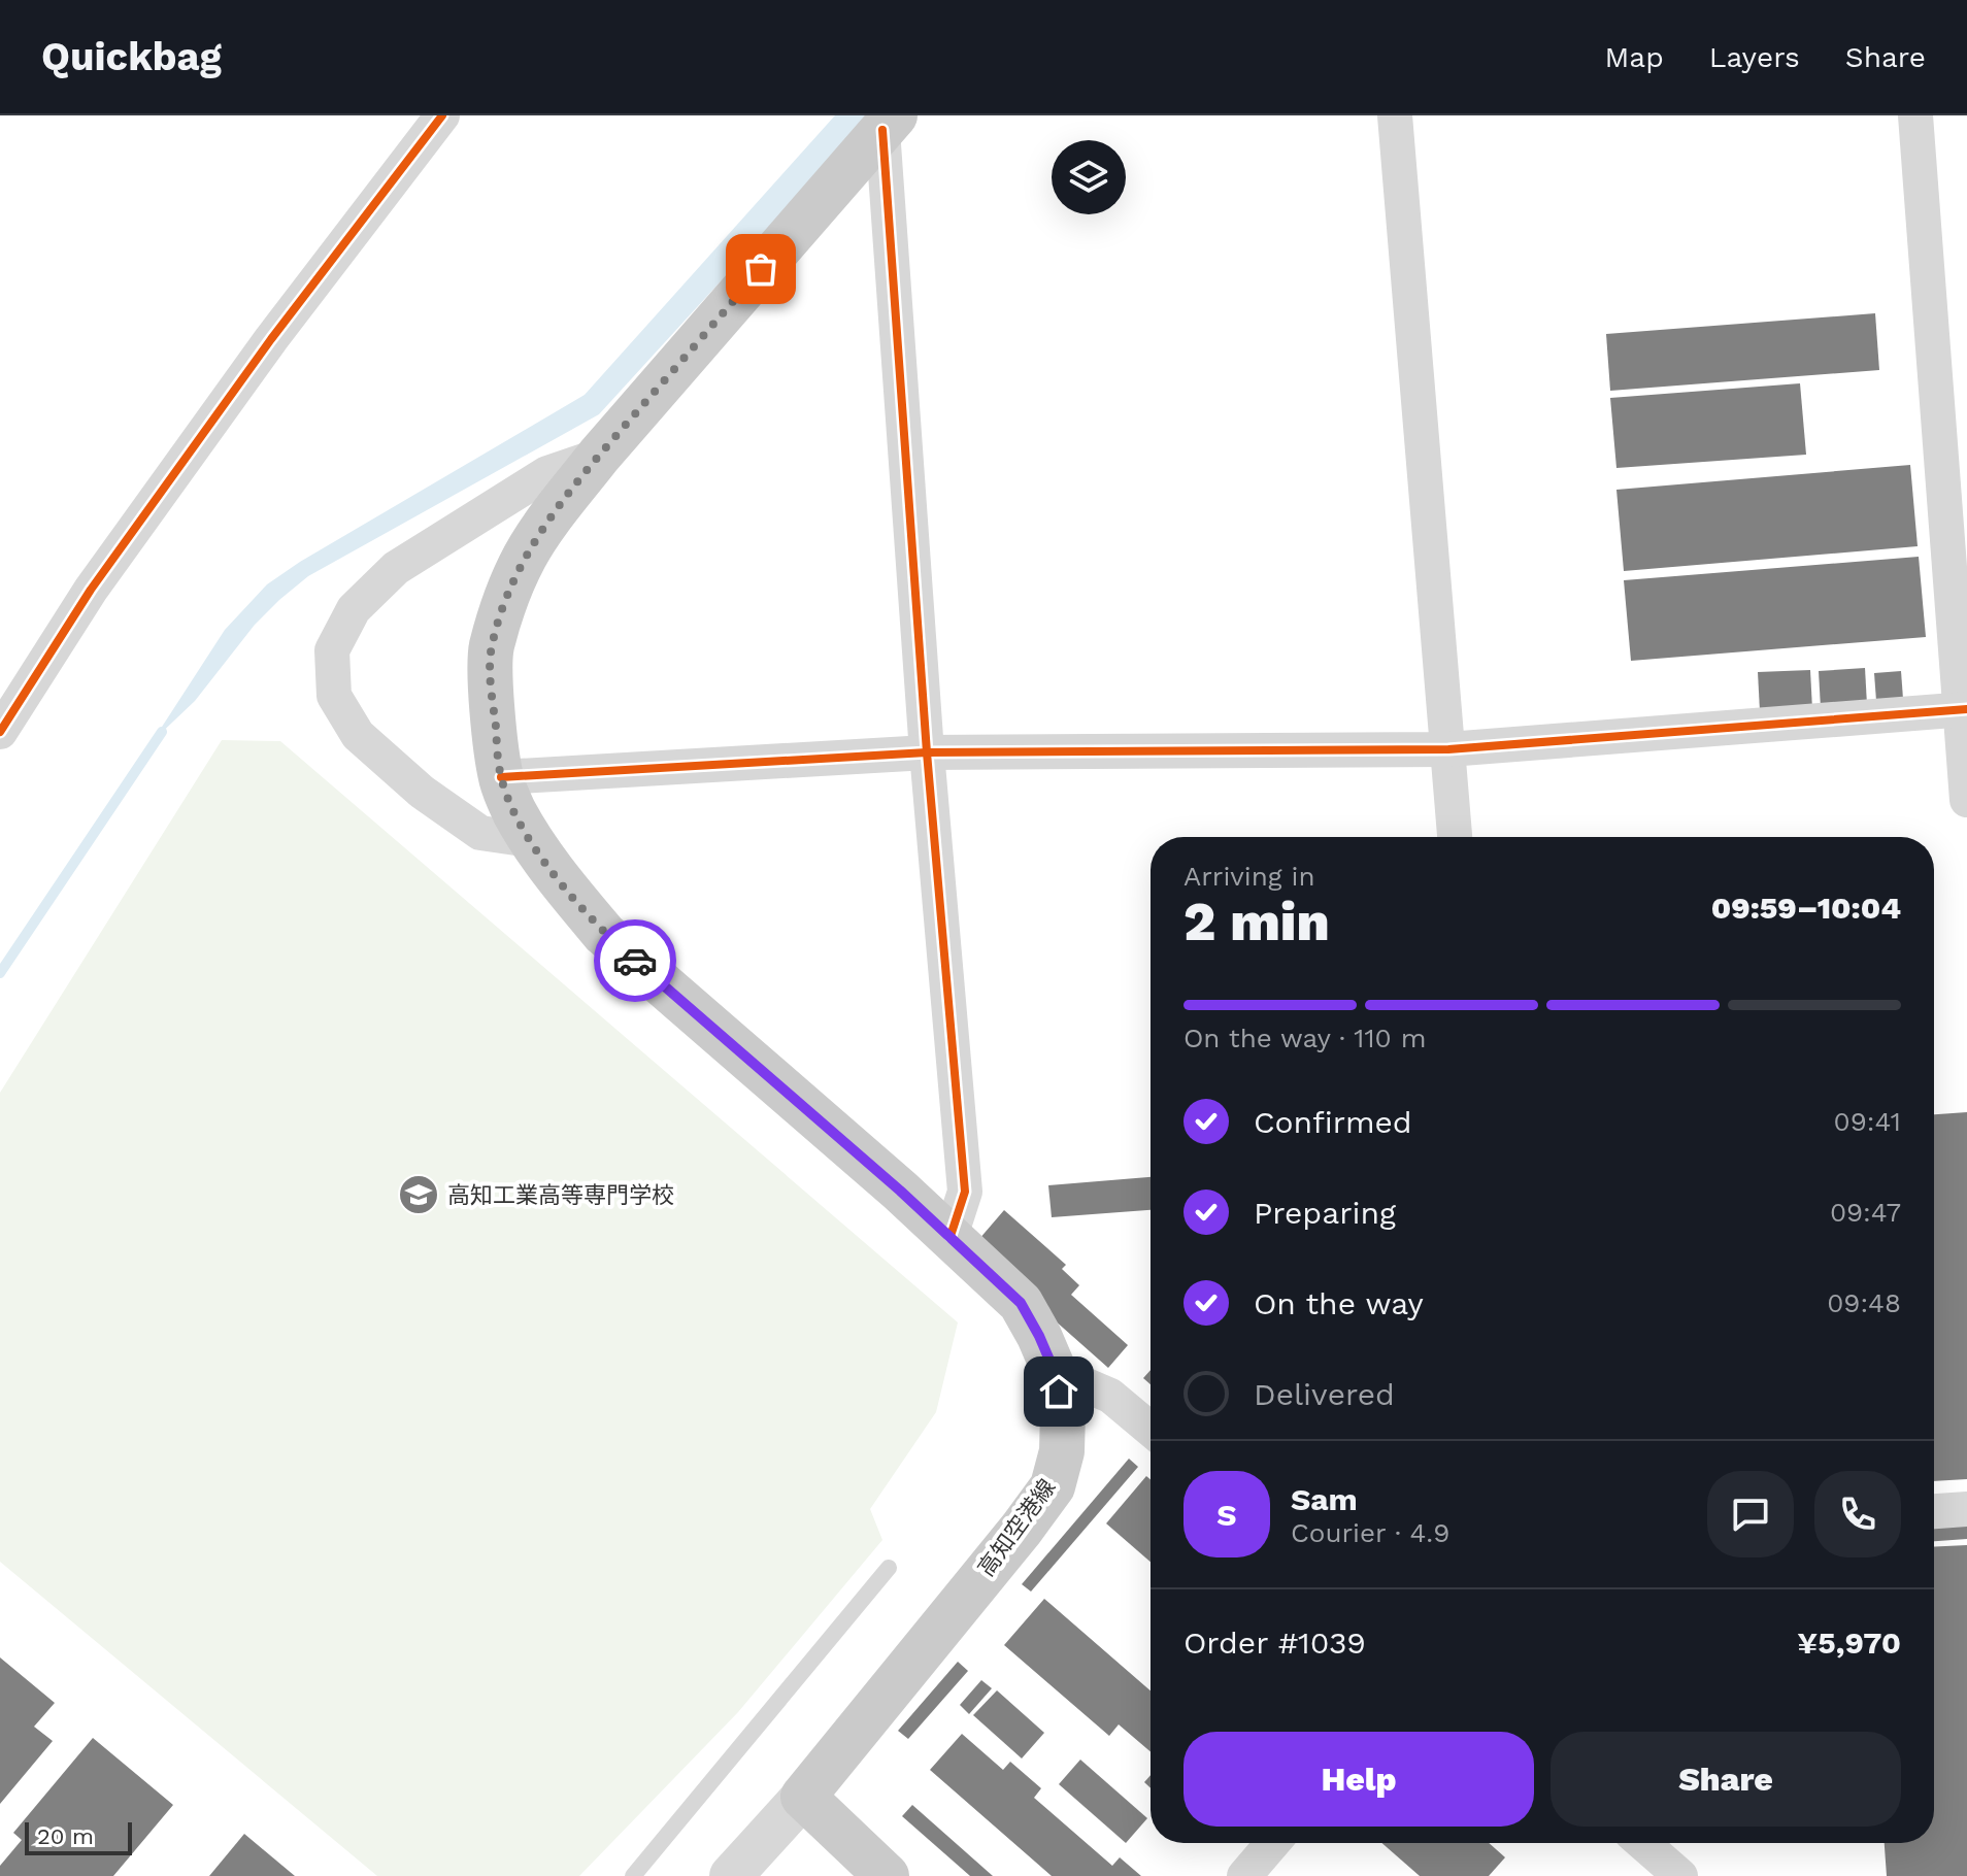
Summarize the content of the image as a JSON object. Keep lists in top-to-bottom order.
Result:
{
  "streets": {
    "main road": ["高知空港線"]
  },
  "places": {
    "school or university": ["高知工業高等専門学校"]
  },
  "scale_bar": "20 m",
  "page": {
    "header": "Quickbag",
    "nav": ["Map", "Layers", "Share"],
    "heading": ["2 min", "Arriving in", "09:59–10:04"],
    "panel": [
      "Sam",
      "Courier · 4.9",
      "Order #1039",
      "¥5,970"
    ],
    "bar": "On the way · 110 m",
    "list": [
      ["Confirmed", "09:41"],
      ["Preparing", "09:47"],
      ["On the way", "09:48"],
      "Delivered"
    ],
    "round": "S",
    "buttons": ["Help", "Share"],
    "scale": "20 m"
  }
}
